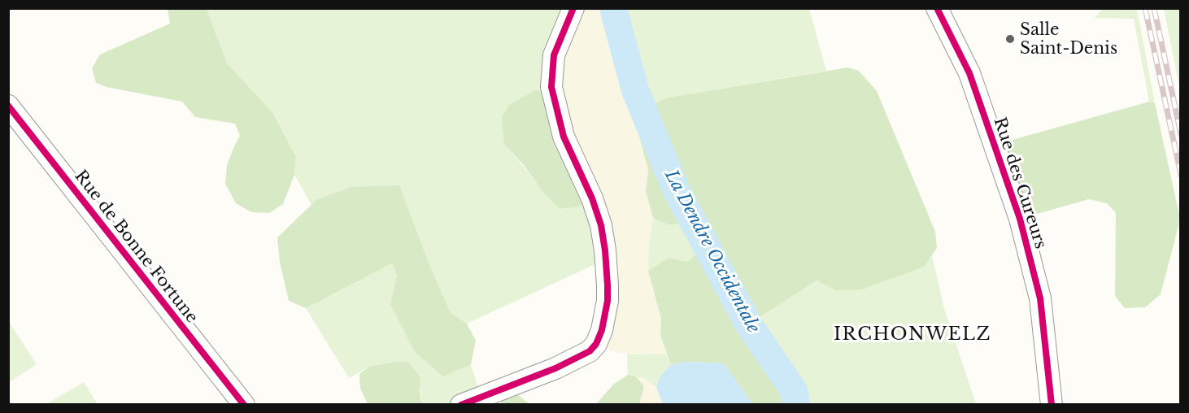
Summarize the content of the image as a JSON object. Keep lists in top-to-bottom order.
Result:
{
  "streets": {
    "street": ["Rue des Cureurs", "Rue de Bonne Fortune"]
  },
  "districts": ["IRCHONWELZ"],
  "water": ["La Dendre Occidentale"],
  "places": ["Salle Saint-Denis"]
}
